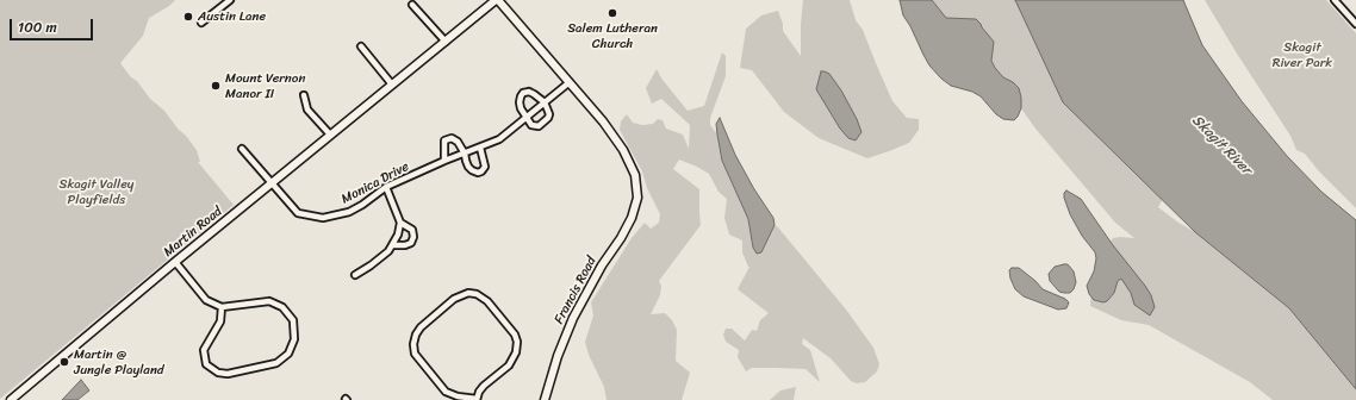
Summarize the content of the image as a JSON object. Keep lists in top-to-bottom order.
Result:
{
  "streets": {
    "street": ["Monica Drive", "Martin Road", "Francis Road"]
  },
  "crossings": [
    ["Monica Drive", "Martin Road"],
    ["Monica Drive", "Francis Road"]
  ],
  "water": ["Skagit River"],
  "parks": ["Skagit River Park", "Skagit Valley Playfields"],
  "places": [
    "Salem Lutheran Church",
    "Austin Lane",
    "Mount Vernon Manor II",
    "Martin @ Jungle Playland"
  ],
  "scale_bar": "100 m"
}
